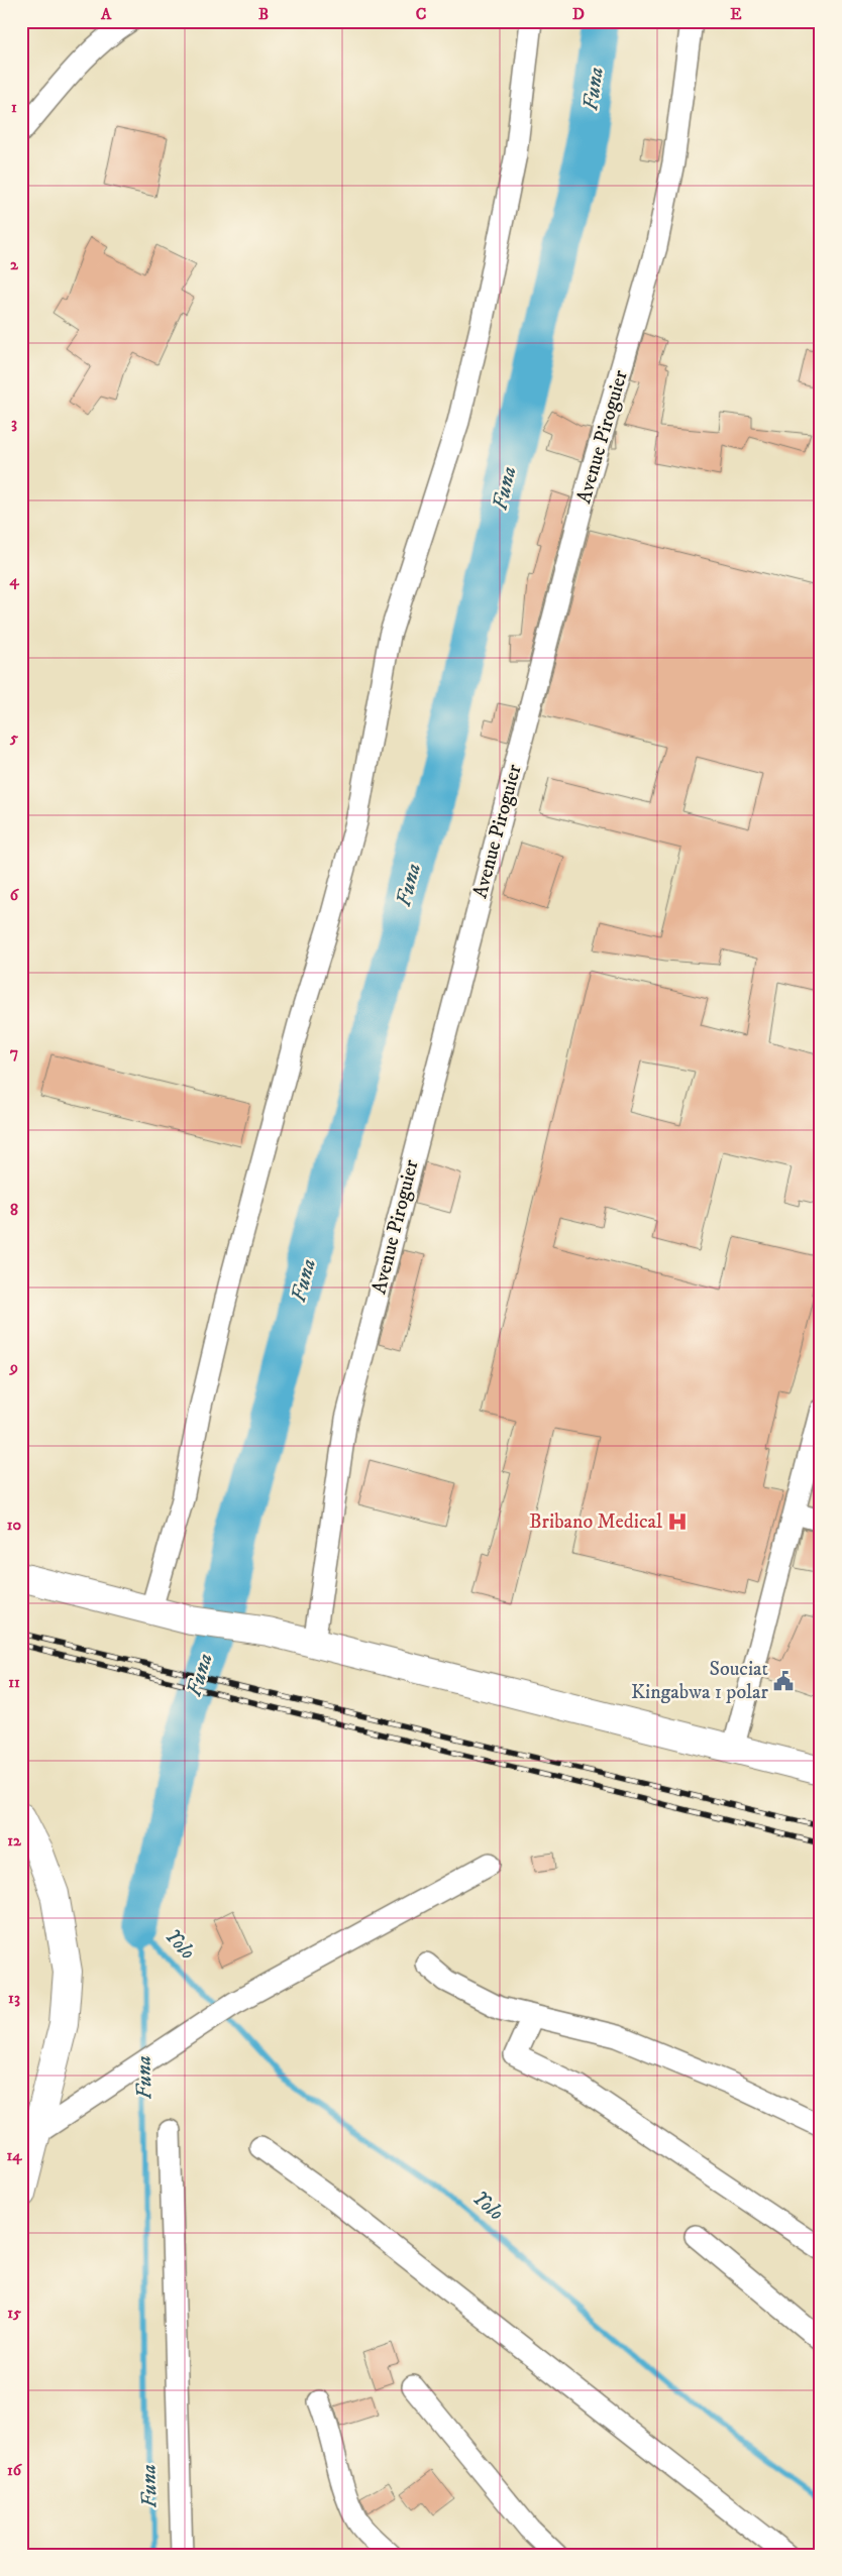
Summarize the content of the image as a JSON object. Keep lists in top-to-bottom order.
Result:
{
  "streets": {
    "street": ["Avenue Piroguier"]
  },
  "water": ["Funa", "Yolo"],
  "places": {
    "hospital": ["Bribano Medical"],
    "public building": ["Souciat Kingabwa 1 polar"]
  },
  "grid": {
    "columns": [
      "A",
      "B",
      "C",
      "D",
      "E"
    ],
    "rows": [
      "1",
      "2",
      "3",
      "4",
      "5",
      "6",
      "7",
      "8",
      "9",
      "10",
      "11",
      "12",
      "13",
      "14",
      "15",
      "16"
    ]
  }
}
